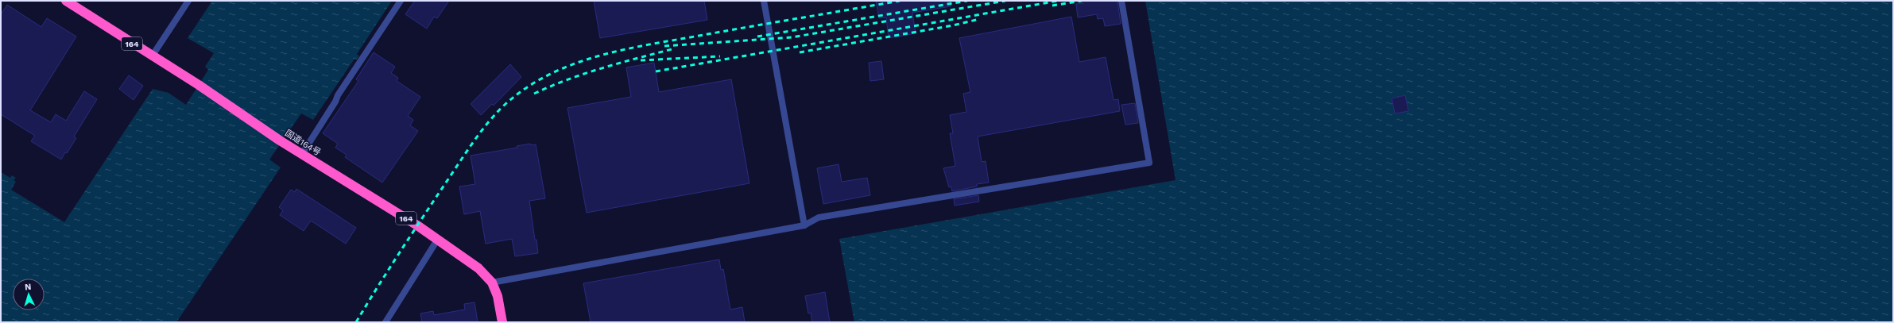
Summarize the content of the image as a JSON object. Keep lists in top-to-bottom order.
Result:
{
  "streets": {
    "highway": ["164", "国道164号"]
  },
  "north": "top"
}
